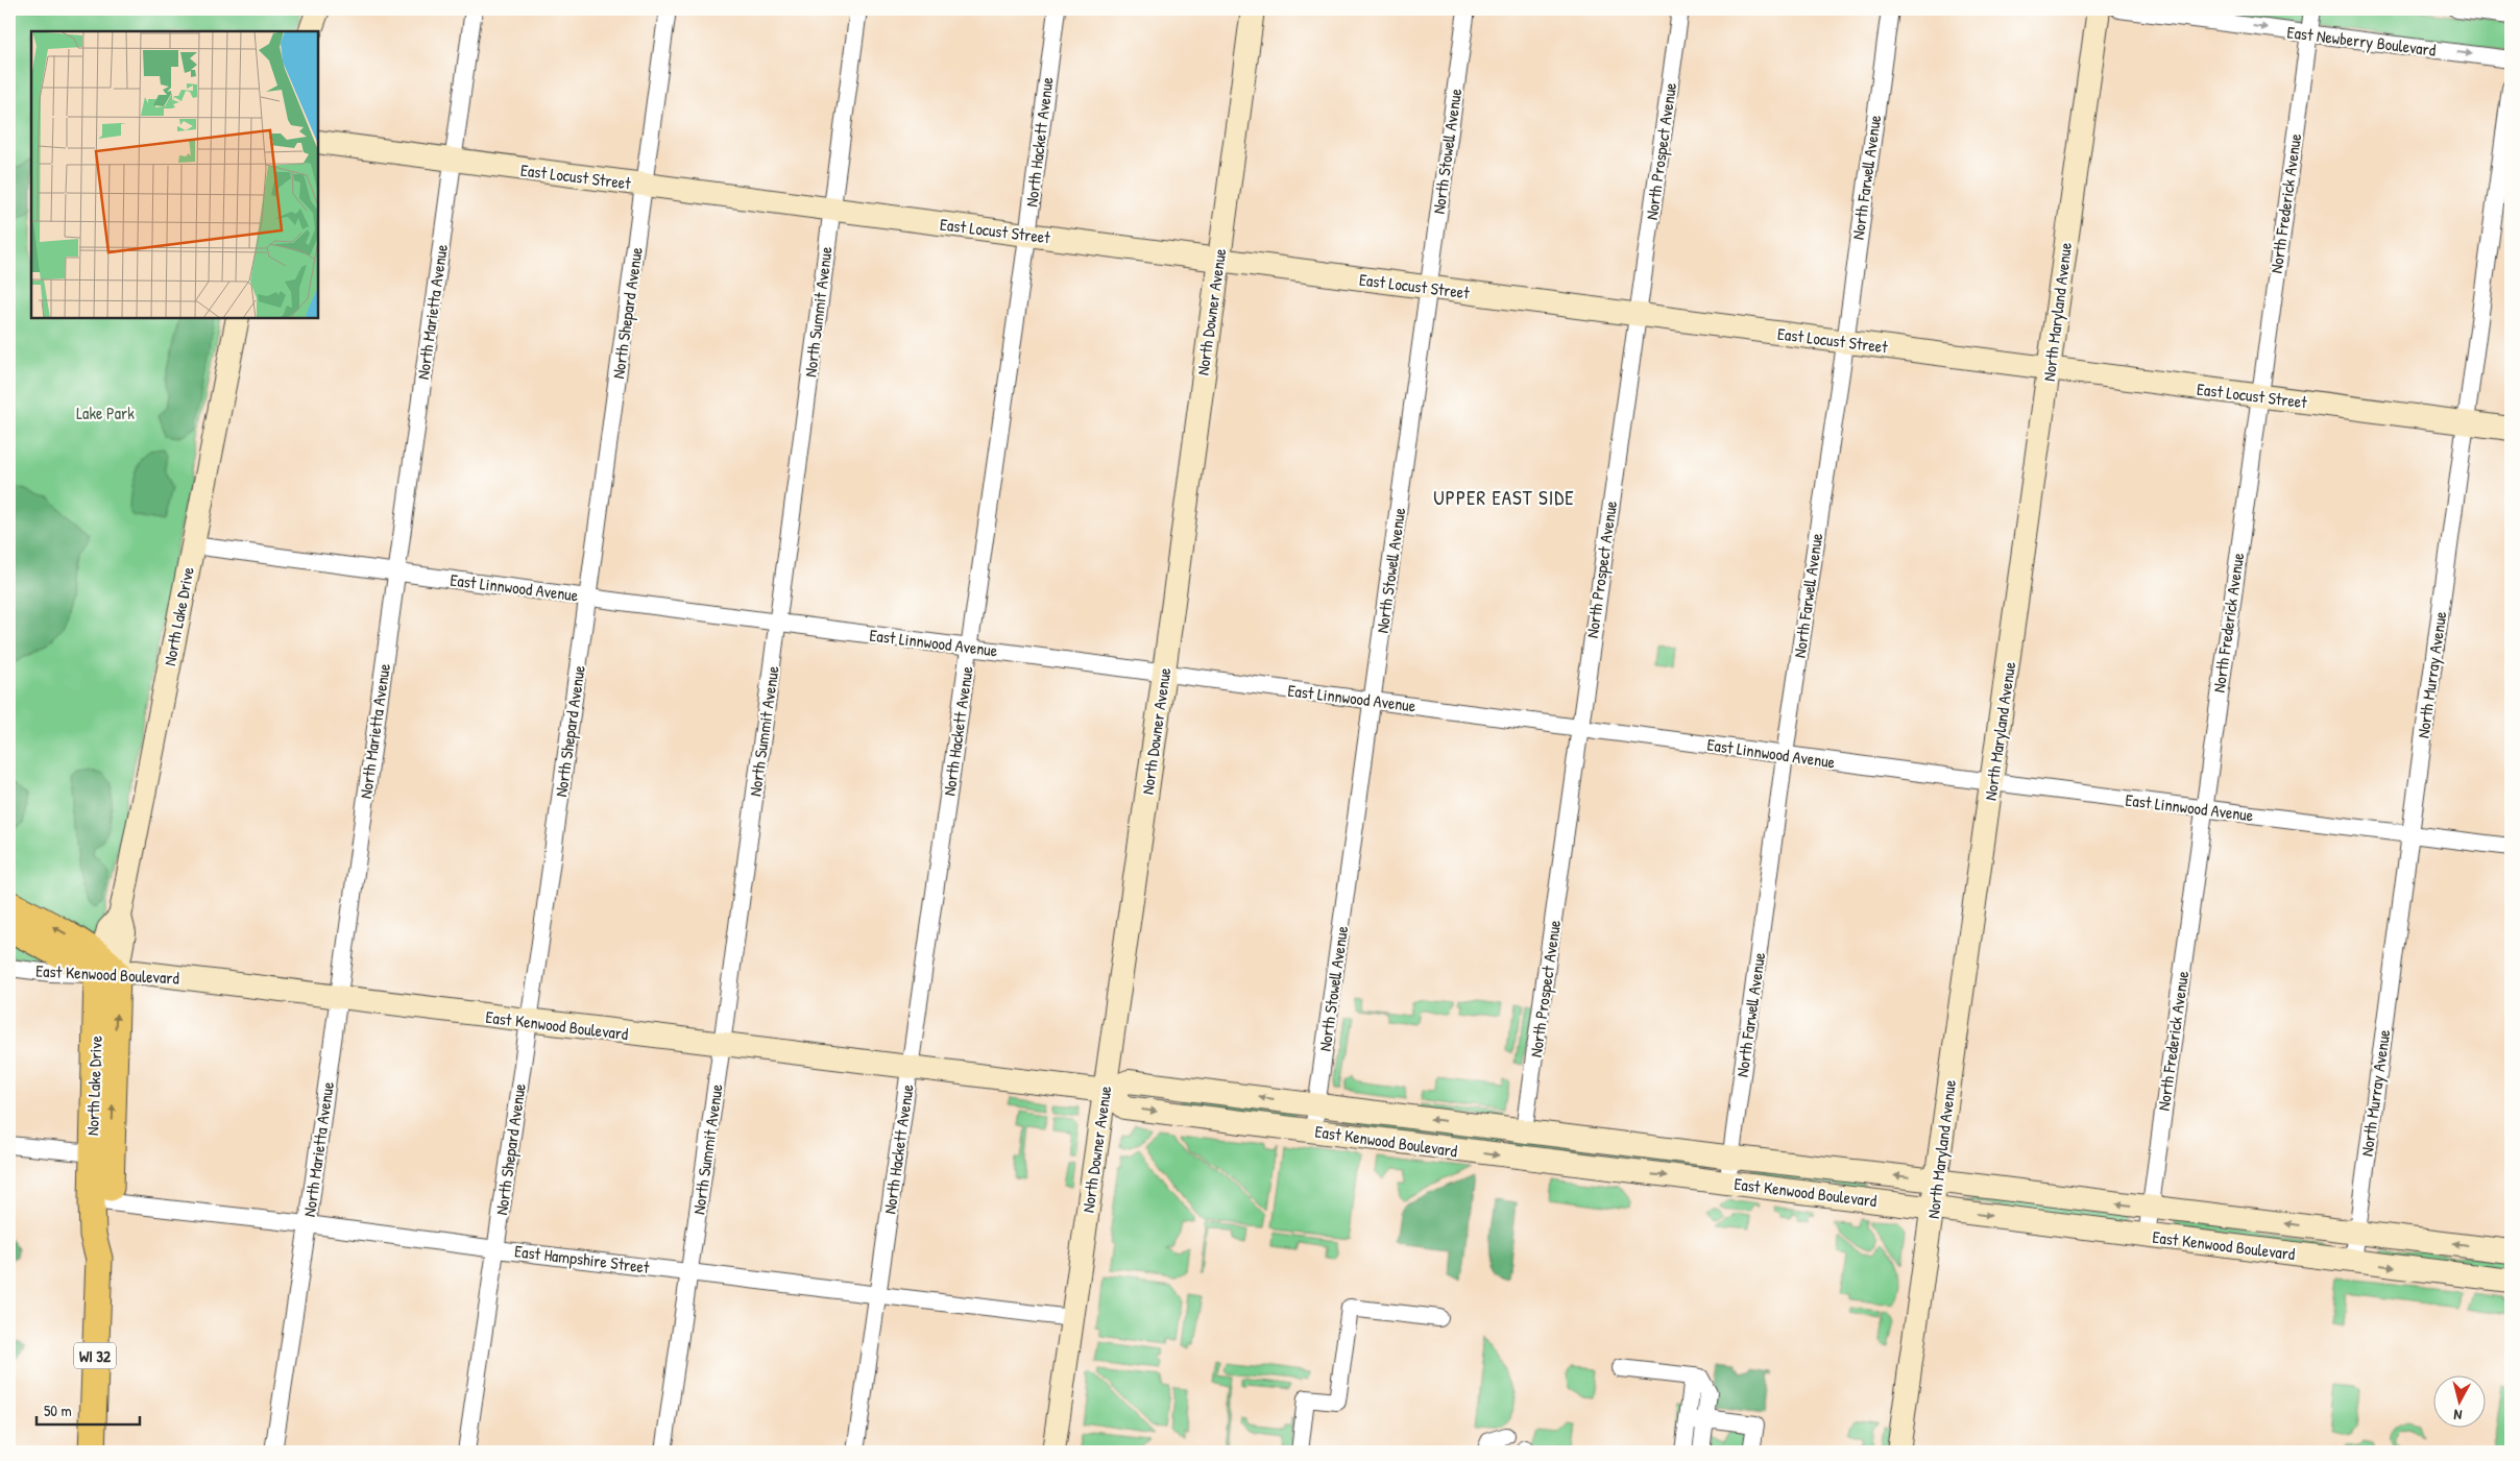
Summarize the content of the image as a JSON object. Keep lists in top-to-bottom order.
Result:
{
  "streets": {
    "main road": ["North Lake Drive", "WI 32"],
    "street": [
      "East Newberry Boulevard",
      "North Hackett Avenue",
      "North Stowell Avenue",
      "North Prospect Avenue",
      "East Locust Street",
      "North Farwell Avenue",
      "North Frederick Avenue",
      "North Marietta Avenue",
      "North Summit Avenue",
      "North Downer Avenue",
      "North Maryland Avenue",
      "North Shepard Avenue",
      "East Linnwood Avenue",
      "North Murray Avenue",
      "East Kenwood Boulevard",
      "East Hampshire Street"
    ]
  },
  "crossings": [
    ["East Newberry Boulevard", "North Frederick Avenue"],
    ["North Hackett Avenue", "East Locust Street"],
    ["North Hackett Avenue", "East Linnwood Avenue"],
    ["North Hackett Avenue", "East Kenwood Boulevard"],
    ["North Hackett Avenue", "East Hampshire Street"],
    ["North Stowell Avenue", "East Locust Street"],
    ["North Stowell Avenue", "East Linnwood Avenue"],
    ["North Stowell Avenue", "East Kenwood Boulevard"],
    ["North Prospect Avenue", "East Locust Street"],
    ["North Prospect Avenue", "East Linnwood Avenue"],
    ["North Prospect Avenue", "East Kenwood Boulevard"],
    ["East Locust Street", "North Farwell Avenue"],
    ["East Locust Street", "North Frederick Avenue"],
    ["East Locust Street", "North Marietta Avenue"],
    ["East Locust Street", "North Summit Avenue"],
    ["East Locust Street", "North Downer Avenue"],
    ["East Locust Street", "North Maryland Avenue"],
    ["East Locust Street", "North Shepard Avenue"],
    ["East Locust Street", "North Murray Avenue"],
    ["North Farwell Avenue", "East Linnwood Avenue"],
    ["North Farwell Avenue", "East Kenwood Boulevard"],
    ["North Frederick Avenue", "East Linnwood Avenue"],
    ["North Frederick Avenue", "East Kenwood Boulevard"],
    ["North Marietta Avenue", "East Linnwood Avenue"],
    ["North Marietta Avenue", "East Kenwood Boulevard"],
    ["North Marietta Avenue", "East Hampshire Street"],
    ["North Summit Avenue", "East Linnwood Avenue"],
    ["North Summit Avenue", "East Kenwood Boulevard"],
    ["North Summit Avenue", "East Hampshire Street"],
    ["North Downer Avenue", "East Linnwood Avenue"],
    ["North Downer Avenue", "East Kenwood Boulevard"],
    ["North Downer Avenue", "East Hampshire Street"],
    ["North Maryland Avenue", "East Linnwood Avenue"],
    ["North Maryland Avenue", "East Kenwood Boulevard"],
    ["North Shepard Avenue", "East Linnwood Avenue"],
    ["North Shepard Avenue", "East Kenwood Boulevard"],
    ["North Shepard Avenue", "East Hampshire Street"],
    ["East Linnwood Avenue", "North Lake Drive"],
    ["East Linnwood Avenue", "North Murray Avenue"],
    ["North Lake Drive", "East Kenwood Boulevard"],
    ["North Lake Drive", "East Hampshire Street"],
    ["North Murray Avenue", "East Kenwood Boulevard"]
  ],
  "one_way": ["East Newberry Boulevard"],
  "districts": ["UPPER EAST SIDE"],
  "parks": ["Lake Park"],
  "scale_bar": "50 m",
  "north": "bottom"
}
